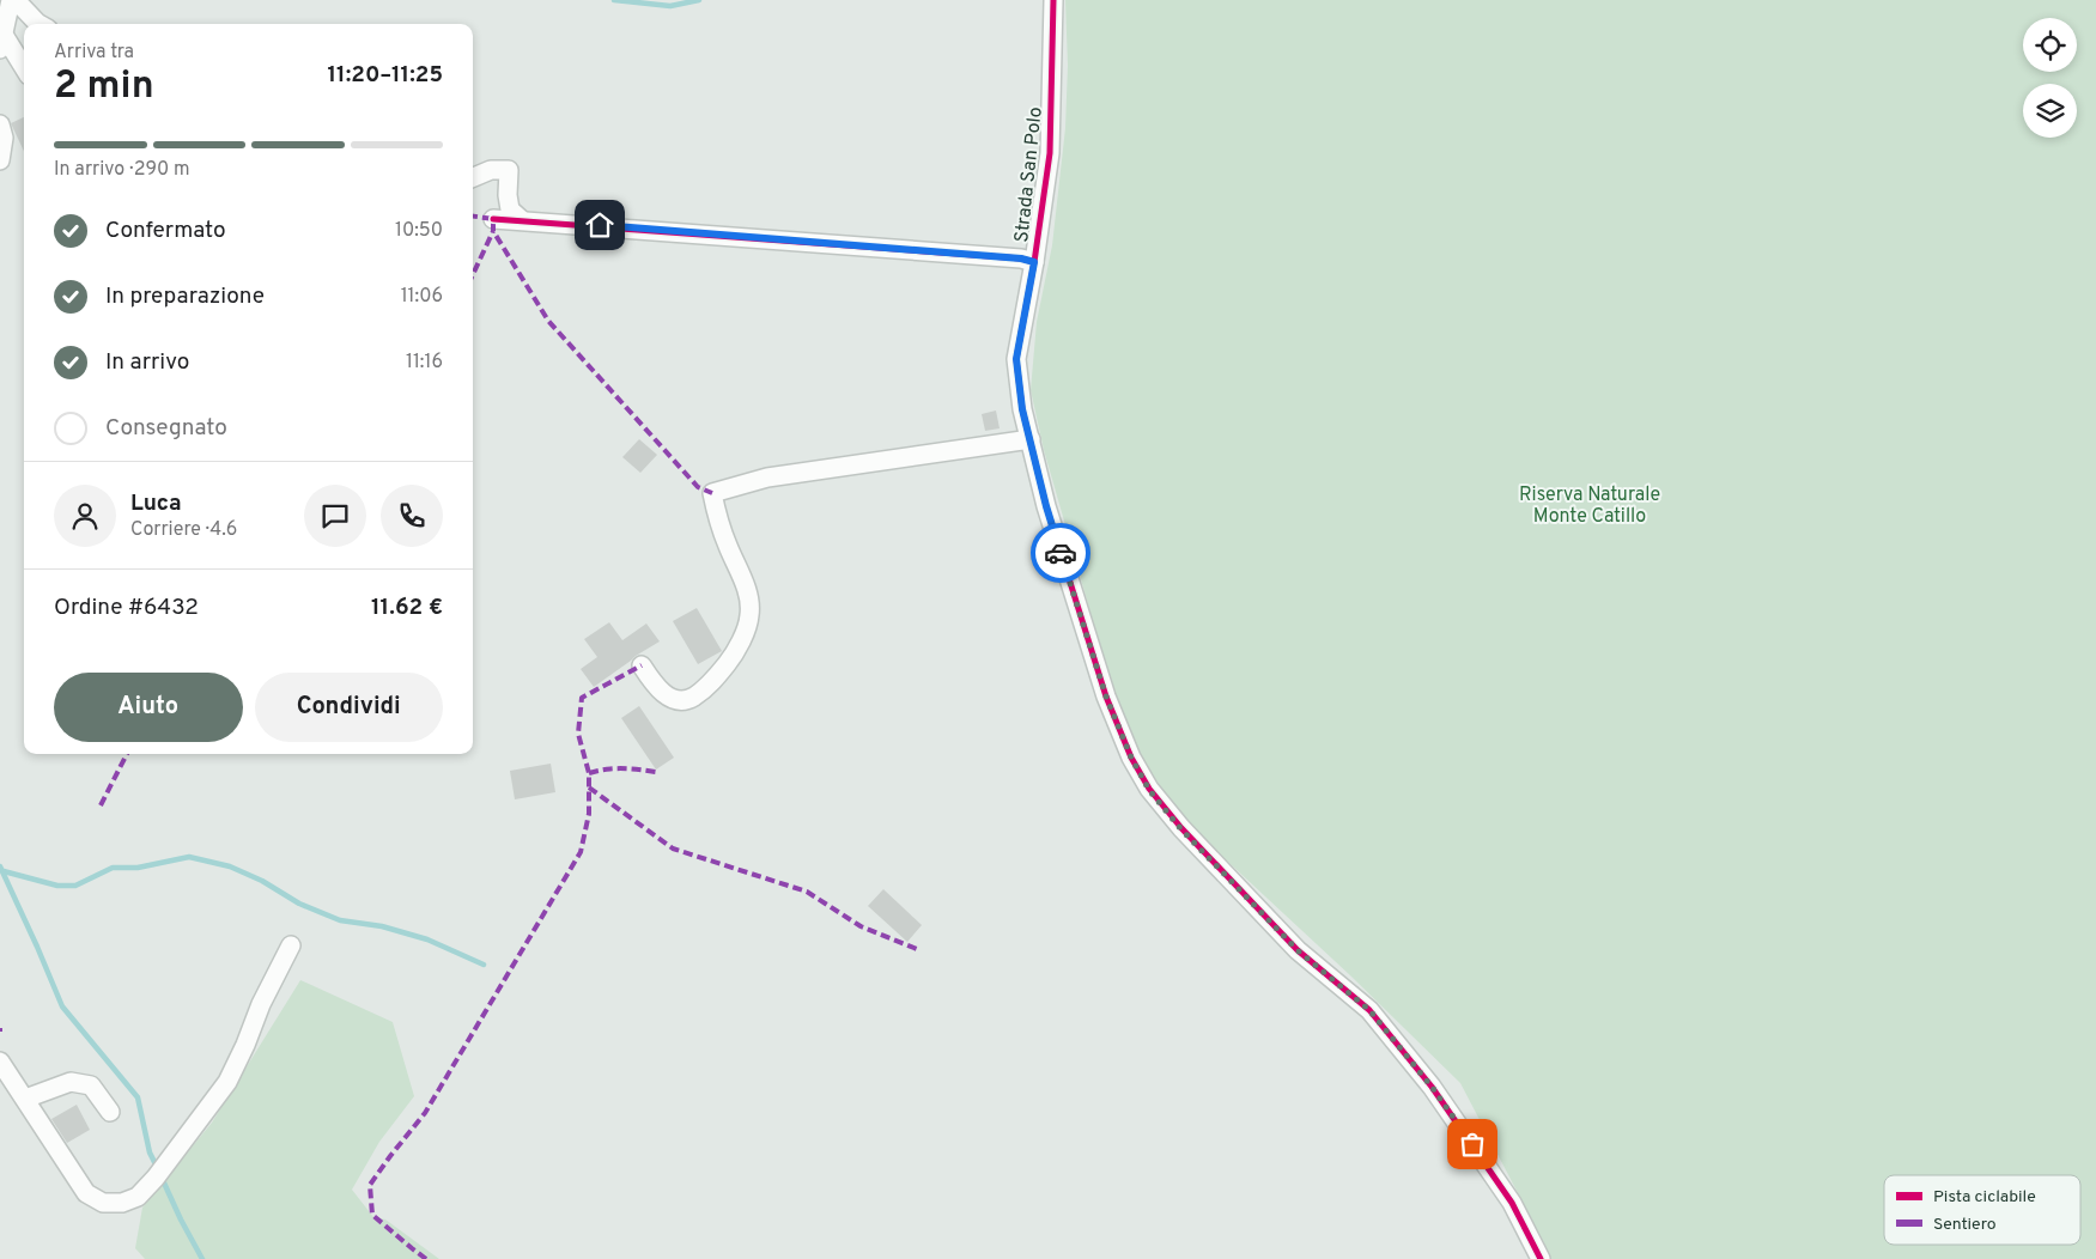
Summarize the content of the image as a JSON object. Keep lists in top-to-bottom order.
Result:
{
  "streets": {
    "street": ["Strada San Polo"]
  },
  "parks": ["Riserva Naturale Monte Catillo"],
  "legend": ["Pista ciclabile", "Sentiero"],
  "page": {
    "heading": ["2 min", "Arriva tra", "11:20–11:25"],
    "panel": [
      "Luca",
      "Corriere · 4.6",
      "Ordine #6432",
      "11.62 €"
    ],
    "bar": "In arrivo · 290 m",
    "list": [
      ["Confermato", "10:50"],
      ["In preparazione", "11:06"],
      ["In arrivo", "11:16"],
      "Consegnato"
    ],
    "buttons": ["Aiuto", "Condividi"]
  }
}
